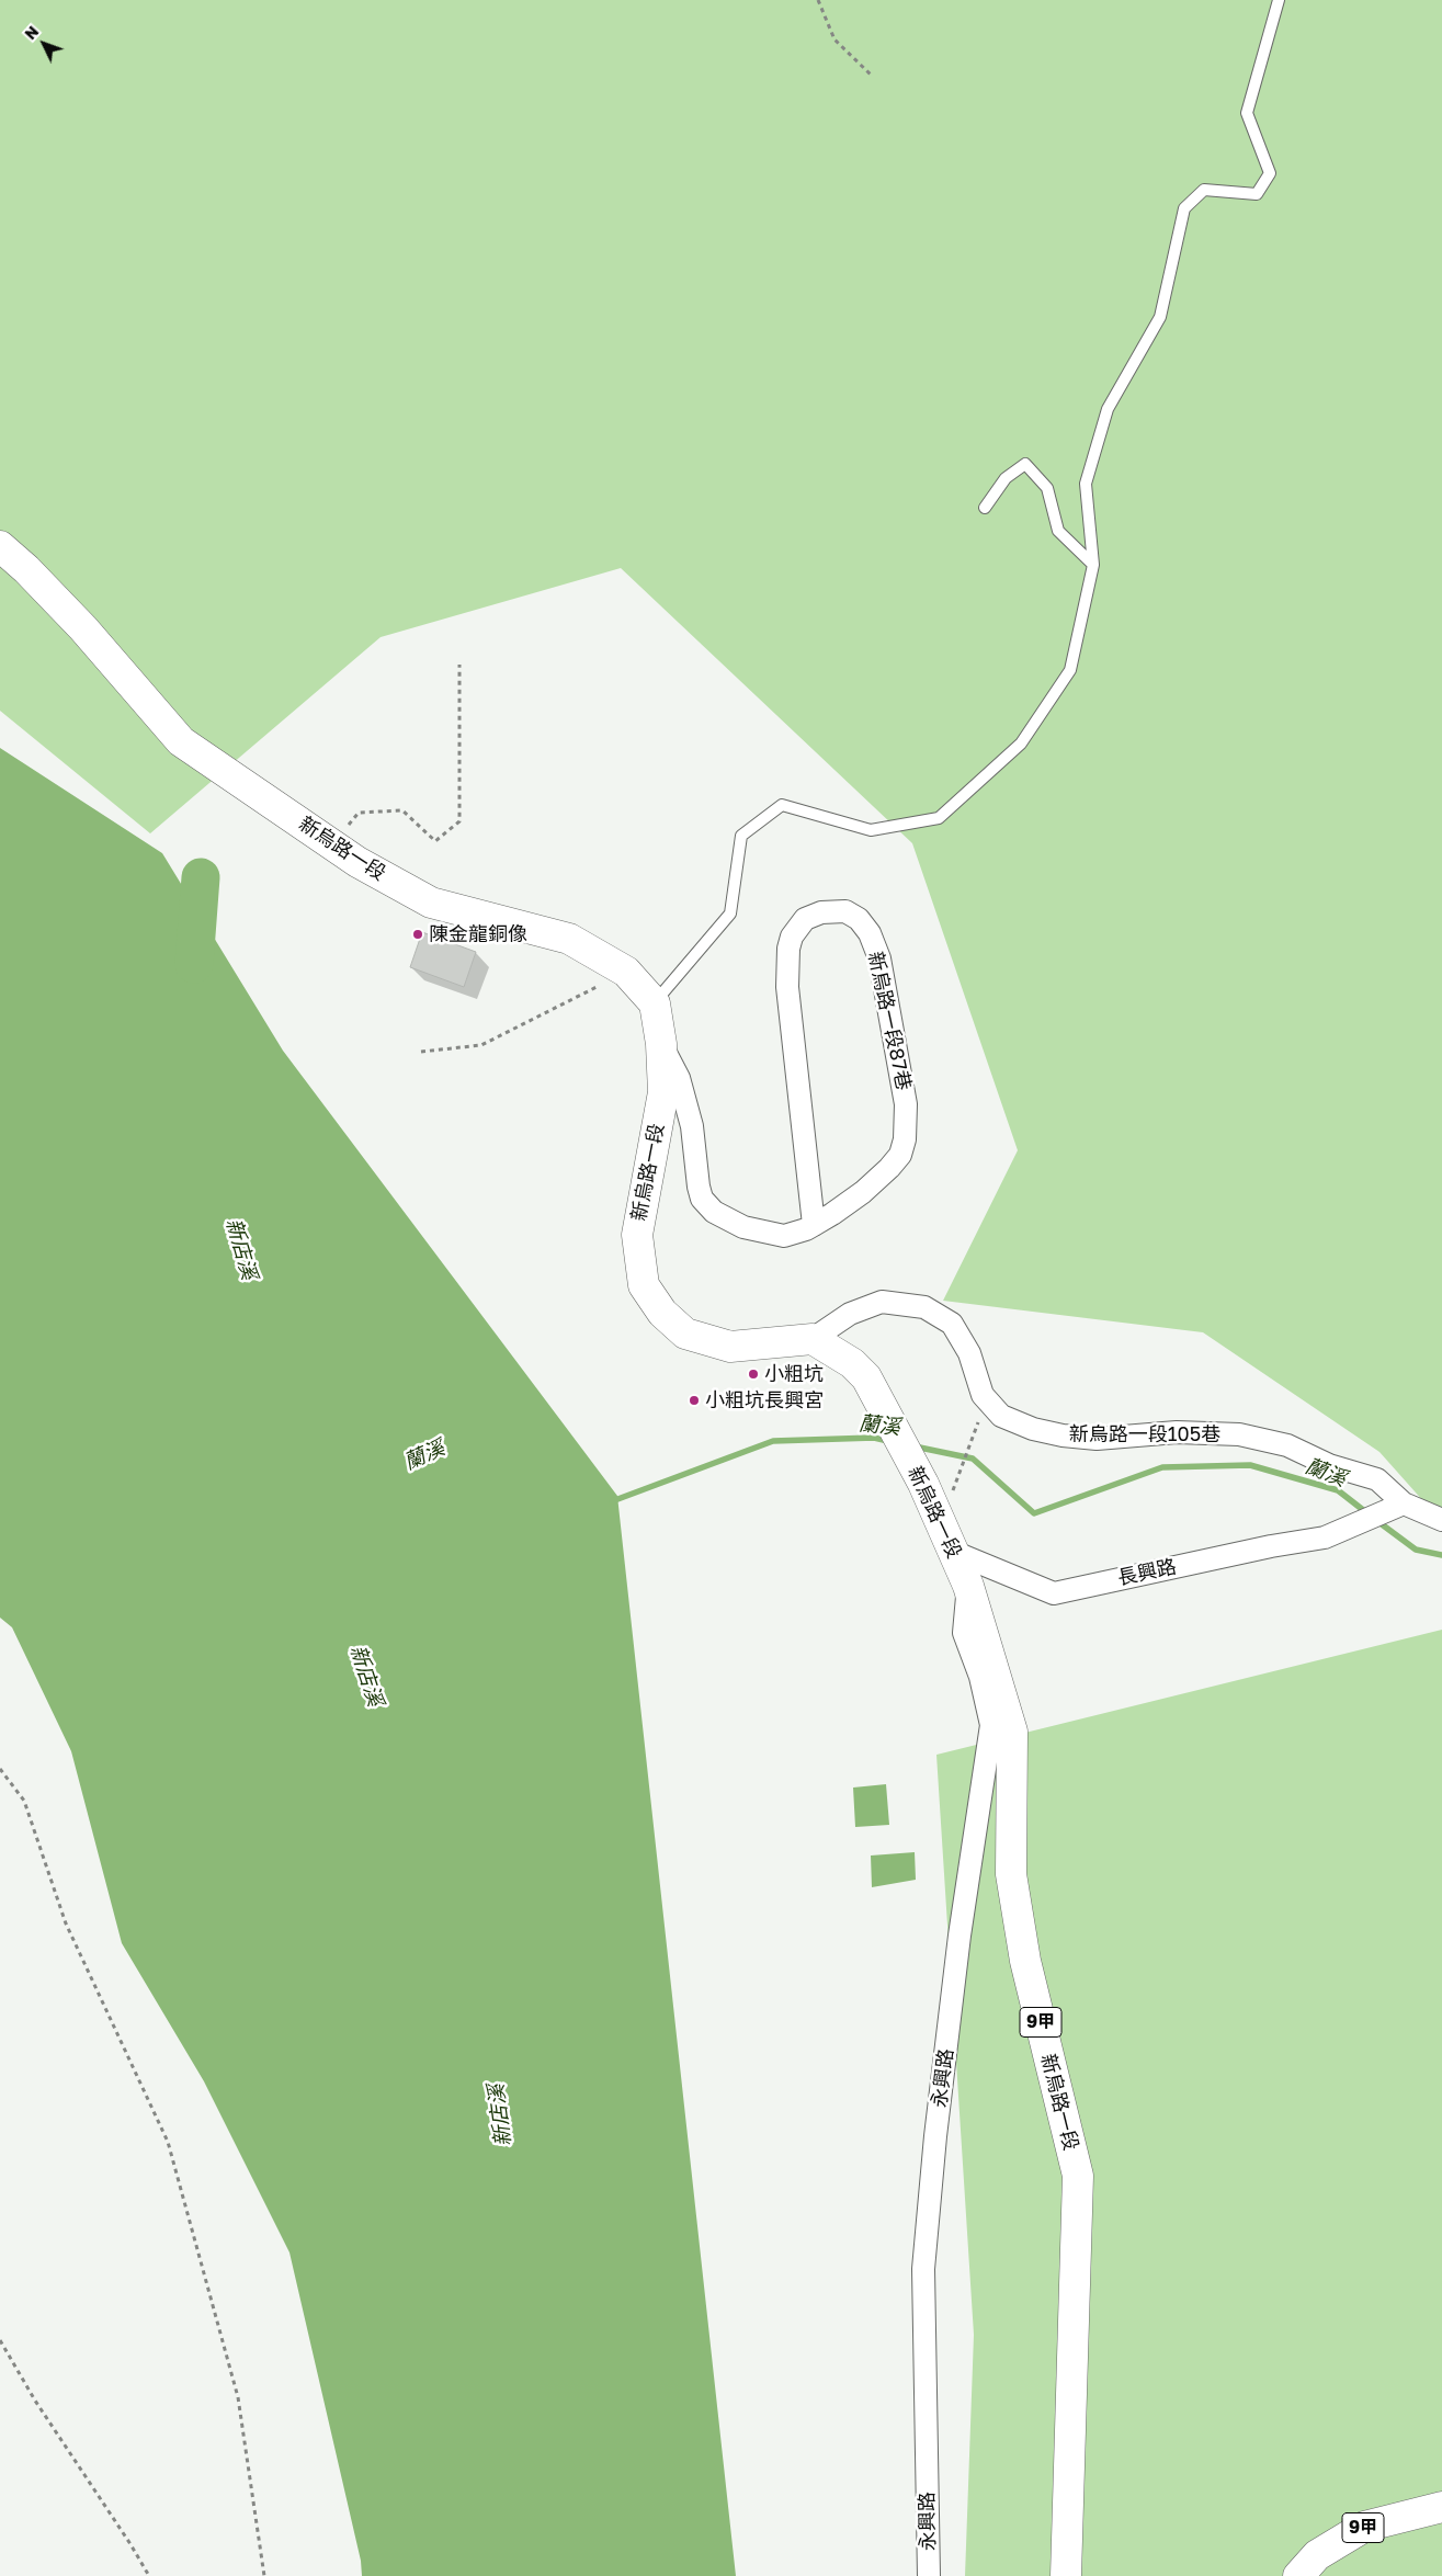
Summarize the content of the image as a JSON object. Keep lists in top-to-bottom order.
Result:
{
  "streets": {
    "main road": ["新烏路一段", "9甲"],
    "street": [
      "新烏路一段87巷",
      "新烏路一段105巷",
      "長興路",
      "永興路"
    ]
  },
  "crossings": [
    ["新烏路一段", "新烏路一段87巷"],
    ["新烏路一段", "新烏路一段105巷"],
    ["新烏路一段", "長興路"],
    ["新烏路一段", "永興路"],
    ["新烏路一段105巷", "長興路"]
  ],
  "water": ["新店溪", "蘭溪"],
  "places": ["陳金龍銅像", "小粗坑", "小粗坑長興宮"],
  "north": "top left"
}
